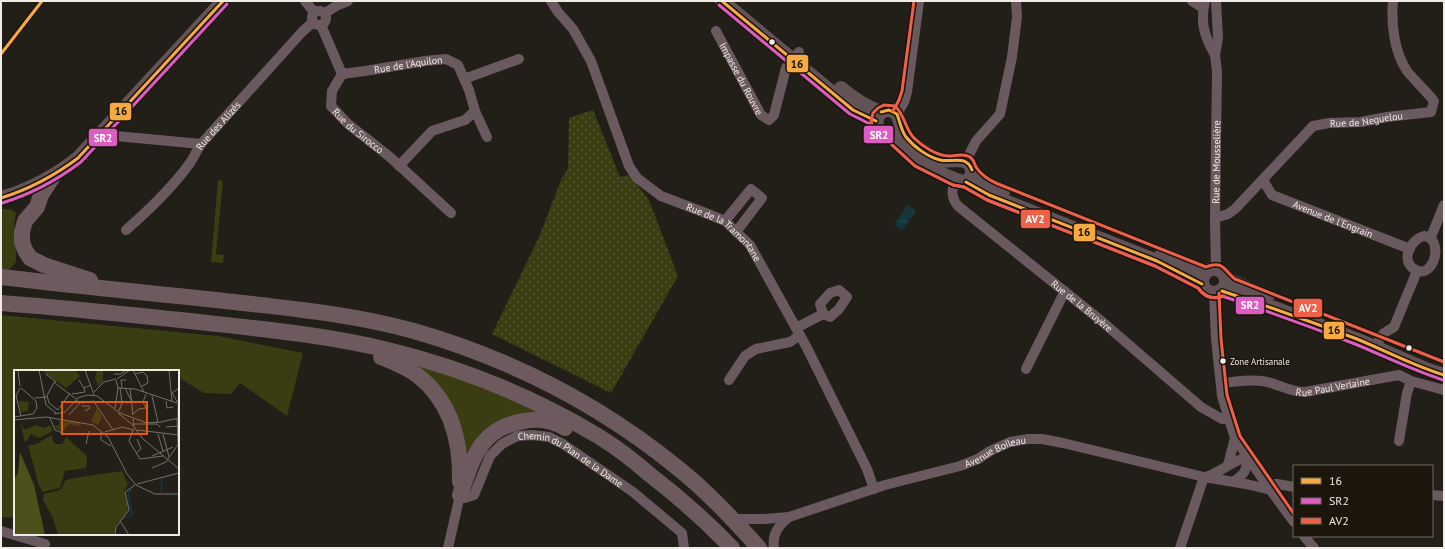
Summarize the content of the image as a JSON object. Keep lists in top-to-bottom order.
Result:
{
  "streets": {
    "street": [
      "Rue de l'Aquilon",
      "Impasse du Rouvre",
      "Rue de Neguelou",
      "Rue des Alizés",
      "Rue du Sirocco",
      "Rue de Mousselière",
      "Avenue de l'Engrain",
      "Rue de la Tramontane",
      "Rue de la Bruyère",
      "Rue Paul Verlaine",
      "Avenue Boileau",
      "Chemin du Plan de la Dame"
    ]
  },
  "crossings": [
    ["Rue de l'Aquilon", "Rue du Sirocco"],
    ["Rue de Neguelou", "Rue de Mousselière"],
    ["Rue de Neguelou", "Avenue de l'Engrain"],
    ["Rue de la Tramontane", "Avenue Boileau"]
  ],
  "places": ["Zone Artisanale"],
  "lines": ["transit line 16", "transit line AV2", "transit line SR2"],
  "legend": ["16", "SR2", "AV2"]
}
